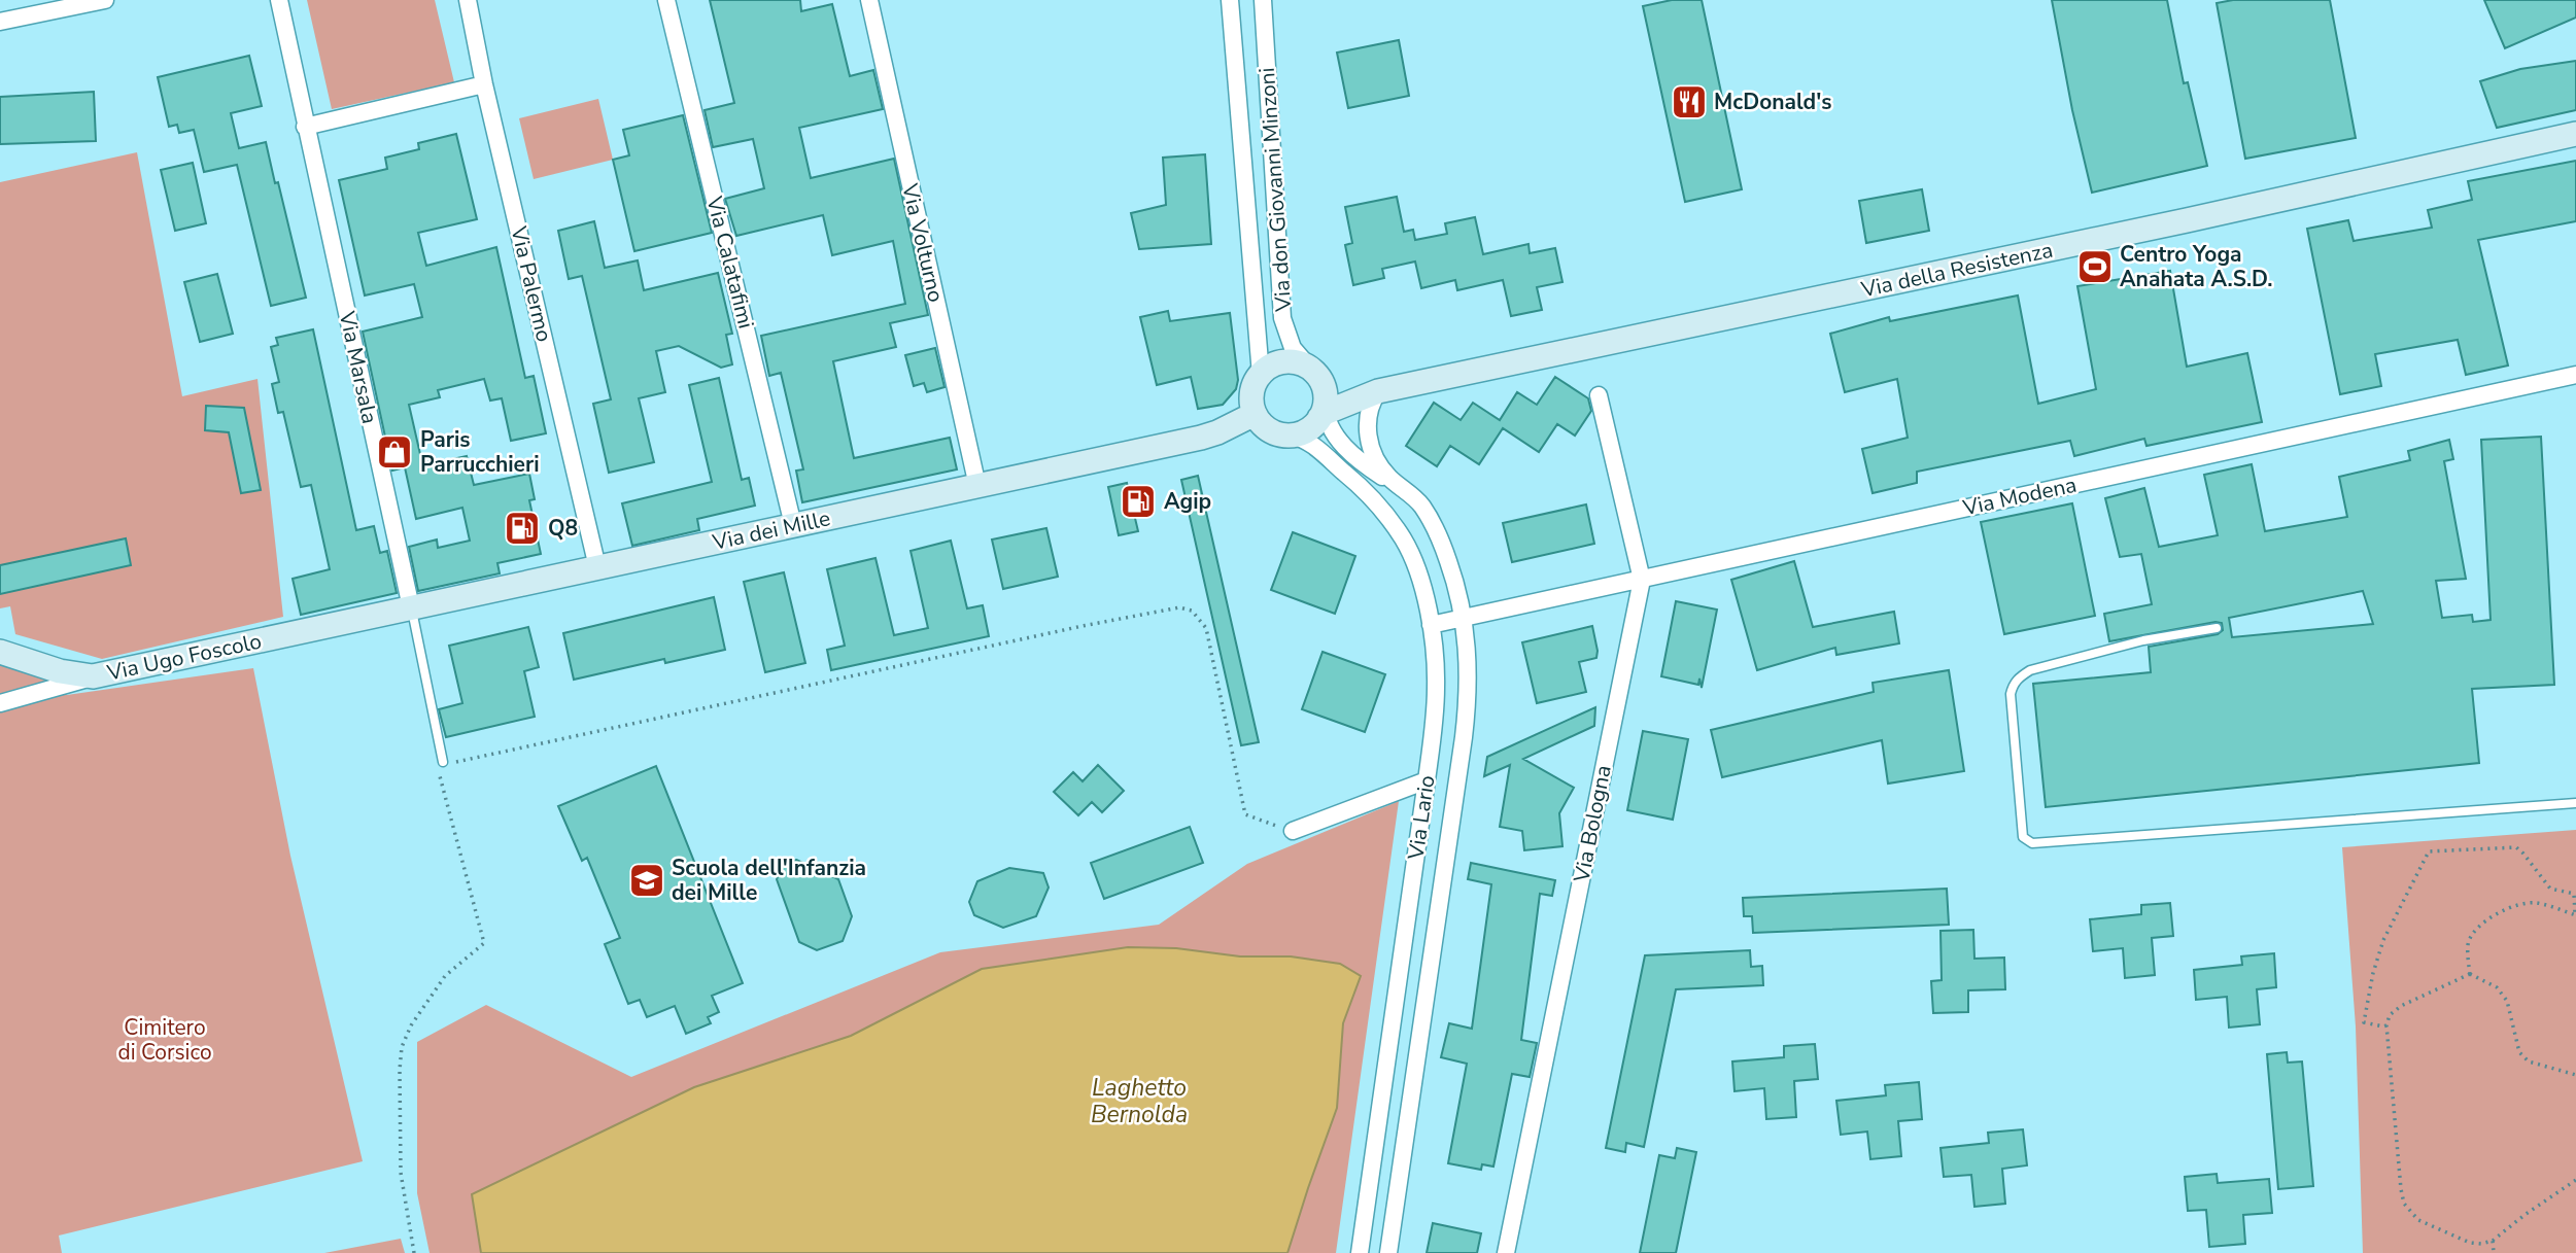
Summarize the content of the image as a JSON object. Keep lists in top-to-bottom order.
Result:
{
  "streets": {
    "street": [
      "Via don Giovanni Minzoni",
      "Via Volturno",
      "Via Calatafimi",
      "Via della Resistenza",
      "Via Palermo",
      "Via Marsala",
      "Via Modena",
      "Via dei Mille",
      "Via Ugo Foscolo",
      "Via Lario",
      "Via Bologna"
    ]
  },
  "crossings": [
    ["Via don Giovanni Minzoni", "Via della Resistenza"],
    ["Via don Giovanni Minzoni", "Via dei Mille"],
    ["Via don Giovanni Minzoni", "Via Lario"],
    ["Via Volturno", "Via dei Mille"],
    ["Via Calatafimi", "Via dei Mille"],
    ["Via della Resistenza", "Via dei Mille"],
    ["Via della Resistenza", "Via Lario"],
    ["Via Palermo", "Via dei Mille"],
    ["Via Marsala", "Via dei Mille"],
    ["Via Modena", "Via Lario"],
    ["Via Modena", "Via Bologna"],
    ["Via dei Mille", "Via Ugo Foscolo"],
    ["Via dei Mille", "Via Lario"]
  ],
  "water": ["Laghetto Bernolda"],
  "parks": ["Cimitero di Corsico"],
  "places": {
    "restaurant": ["McDonald's"],
    "sports": ["Centro Yoga Anahata A.S.D."],
    "shop": ["Paris Parrucchieri"],
    "fuel station": ["Agip", "Q8"],
    "school or university": ["Scuola dell'Infanzia dei Mille"]
  }
}
